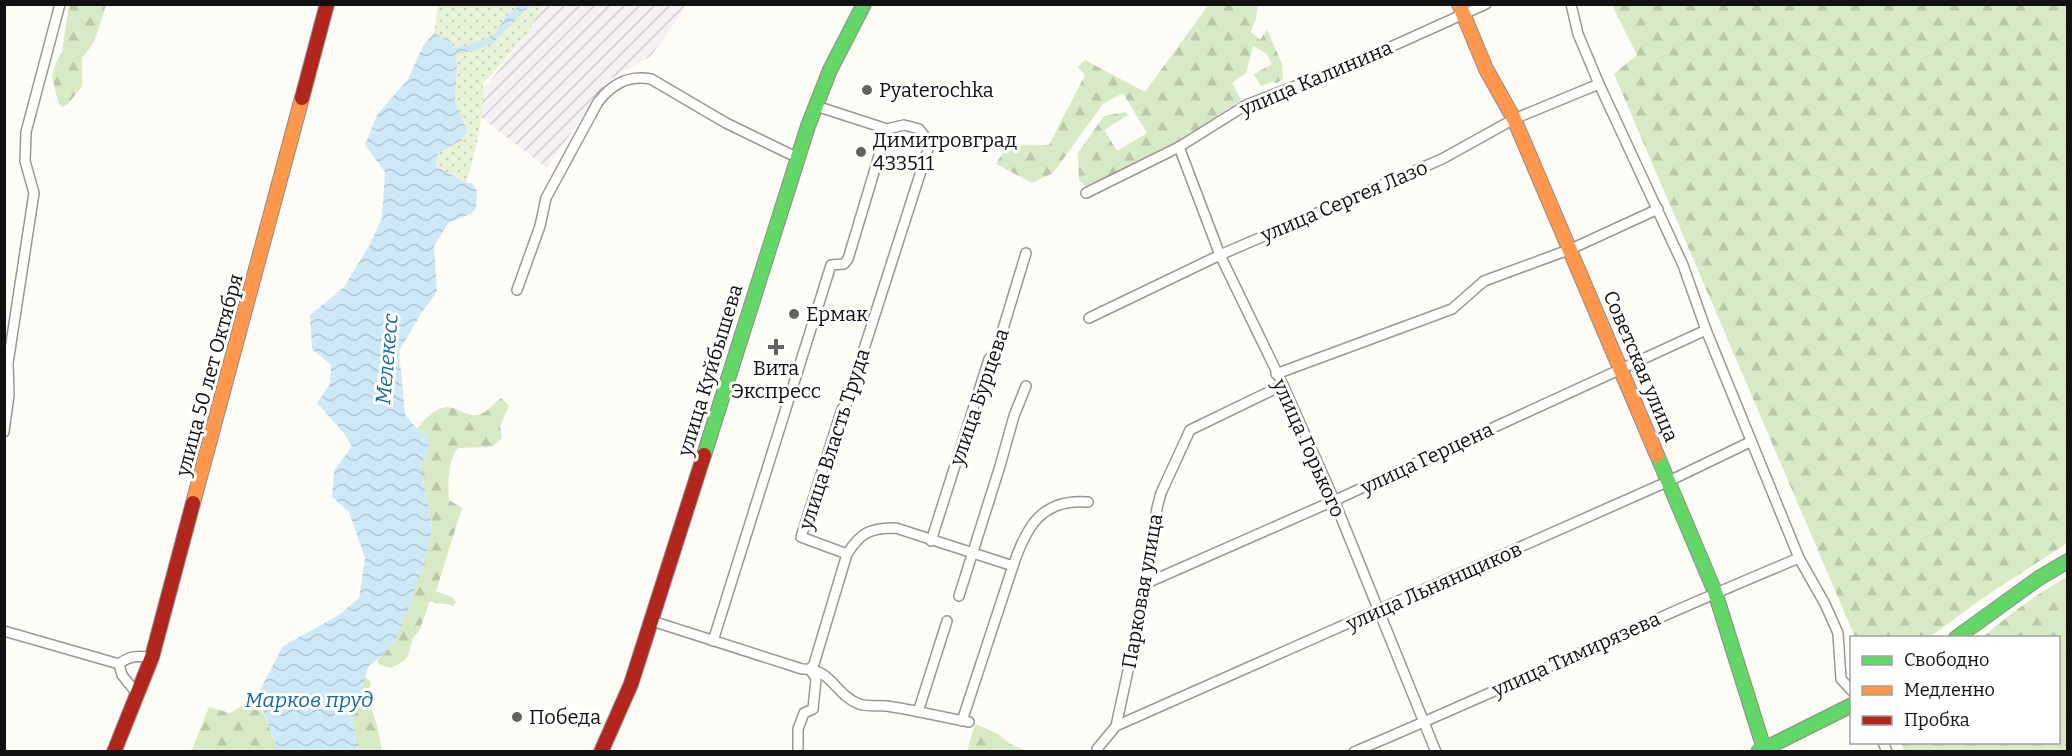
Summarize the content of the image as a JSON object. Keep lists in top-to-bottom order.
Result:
{
  "streets": {
    "main road": ["Советская улица", "улица Куйбышева", "улица 50 лет Октября"],
    "street": [
      "улица Калинина",
      "улица Сергея Лазо",
      "улица Бурцева",
      "улица Власть Труда",
      "улица Горького",
      "улица Герцена",
      "улица Льнянщиков",
      "Парковая улица",
      "улица Тимирязева"
    ]
  },
  "crossings": [
    ["улица Калинина", "Советская улица"],
    ["улица Калинина", "улица Горького"],
    ["улица Сергея Лазо", "Советская улица"],
    ["улица Сергея Лазо", "улица Горького"],
    ["Советская улица", "улица Герцена"],
    ["Советская улица", "улица Льнянщиков"],
    ["Советская улица", "улица Тимирязева"],
    ["улица Горького", "улица Герцена"],
    ["улица Горького", "улица Льнянщиков"],
    ["улица Горького", "Парковая улица"],
    ["улица Горького", "улица Тимирязева"],
    ["улица Герцена", "Парковая улица"],
    ["улица Льнянщиков", "Парковая улица"]
  ],
  "water": ["Мелекесс", "Марков пруд"],
  "places": {
    "other": [
      "Pyaterochka",
      "Димитровград 433511",
      "Ермак",
      "Победа"
    ],
    "health": ["Вита Экспресс"]
  },
  "legend": ["Свободно", "Медленно", "Пробка"]
}
